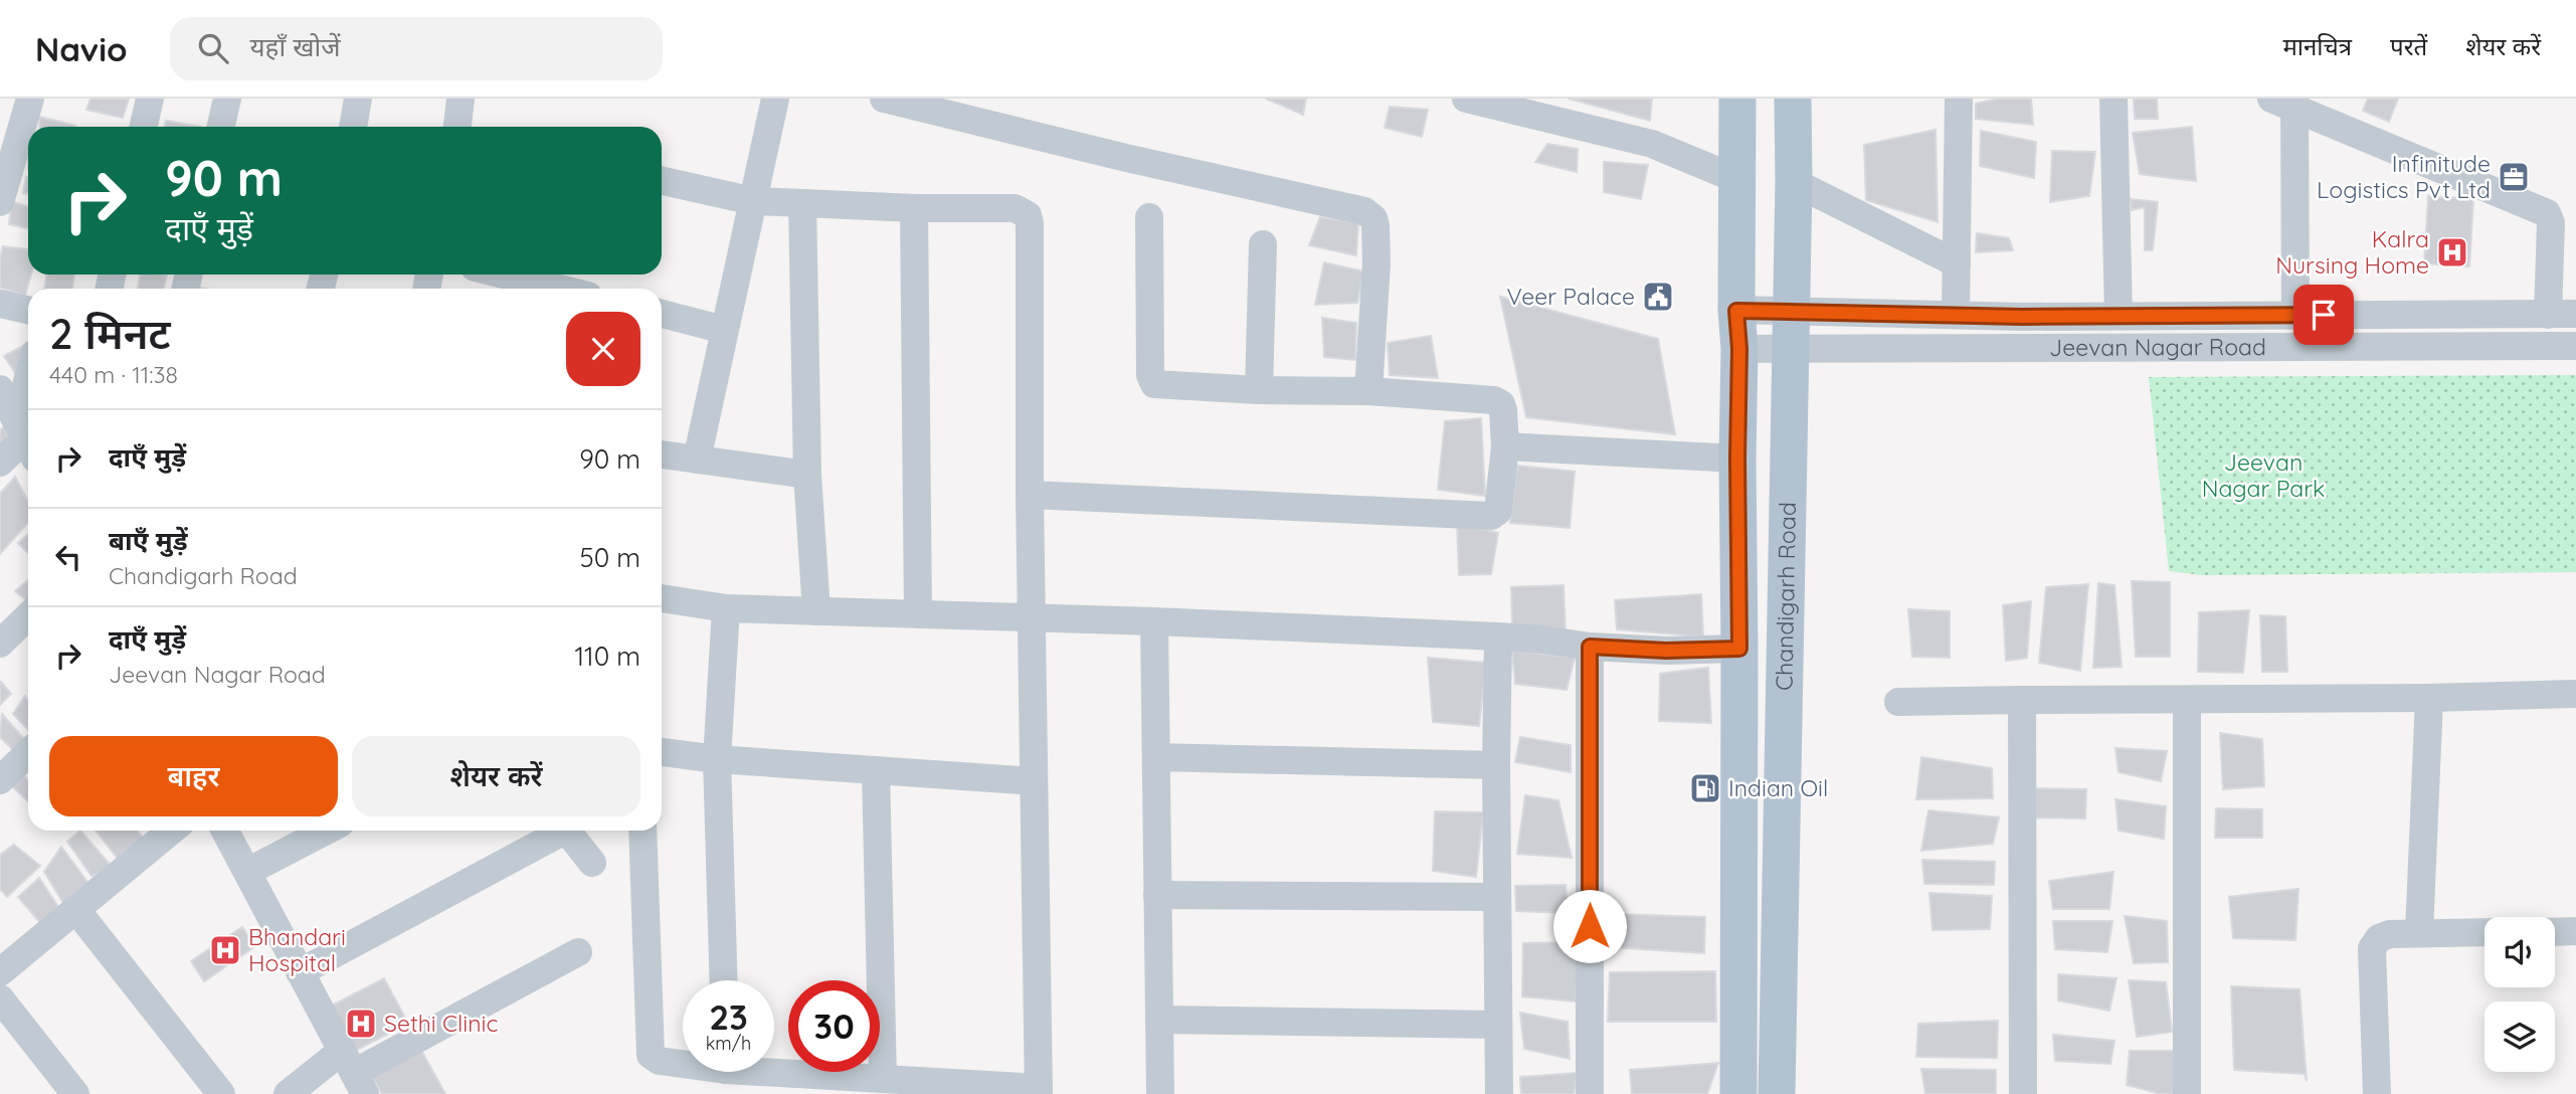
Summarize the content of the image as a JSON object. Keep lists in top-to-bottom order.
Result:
{
  "streets": {
    "main road": ["Chandigarh Road"],
    "street": ["Jeevan Nagar Road"]
  },
  "crossings": [
    ["Jeevan Nagar Road", "Chandigarh Road"]
  ],
  "parks": ["Jeevan Nagar Park"],
  "places": {
    "office": ["Infinitude Logistics Pvt Ltd"],
    "hospital": ["Kalra Nursing Home", "Bhandari Hospital", "Sethi Clinic"],
    "public building": ["Veer Palace"],
    "fuel station": ["Indian Oil"]
  },
  "page": {
    "header": "Navio",
    "search": "यहाँ खोजें",
    "nav": ["मानचित्र", "परतें", "शेयर करें"],
    "turn": ["90 m", "दाएँ मुड़ें"],
    "heading": ["2 मिनट", "440 m · 11:38"],
    "list": [
      {
        "name": "दाएँ मुड़ें",
        "value": "90 m"
      },
      {
        "name": "बाएँ मुड़ें",
        "note": "Chandigarh Road",
        "value": "50 m"
      },
      {
        "name": "दाएँ मुड़ें",
        "note": "Jeevan Nagar Road",
        "value": "110 m"
      }
    ],
    "buttons": ["बाहर", "शेयर करें"],
    "speed": "23 km/h",
    "limit": "30"
  }
}
